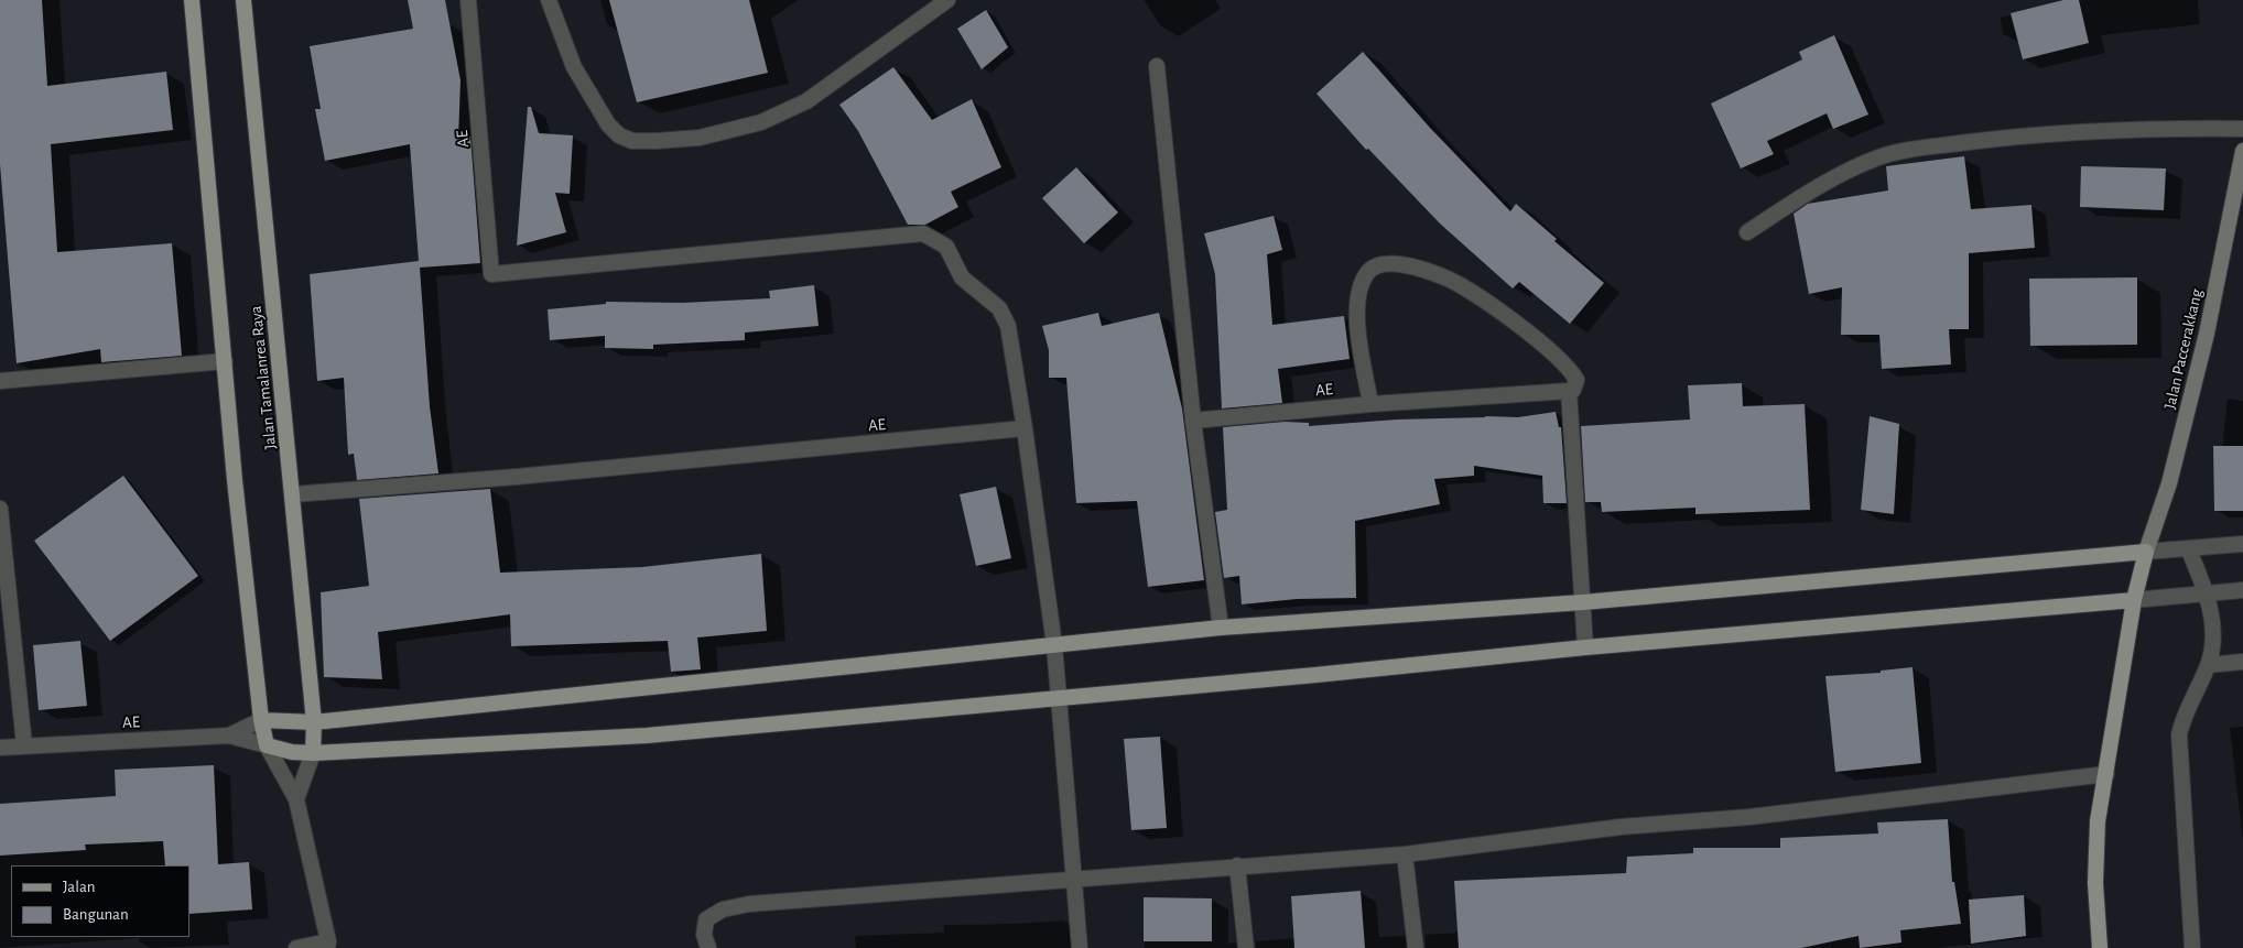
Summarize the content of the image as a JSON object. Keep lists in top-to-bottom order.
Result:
{
  "streets": {
    "main road": ["Jalan Paccerakkang", "Jalan Tamalanrea Raya"],
    "street": ["AE"]
  },
  "crossings": [
    ["AE", "Jalan Tamalanrea Raya"]
  ],
  "legend": ["Jalan", "Bangunan"]
}
